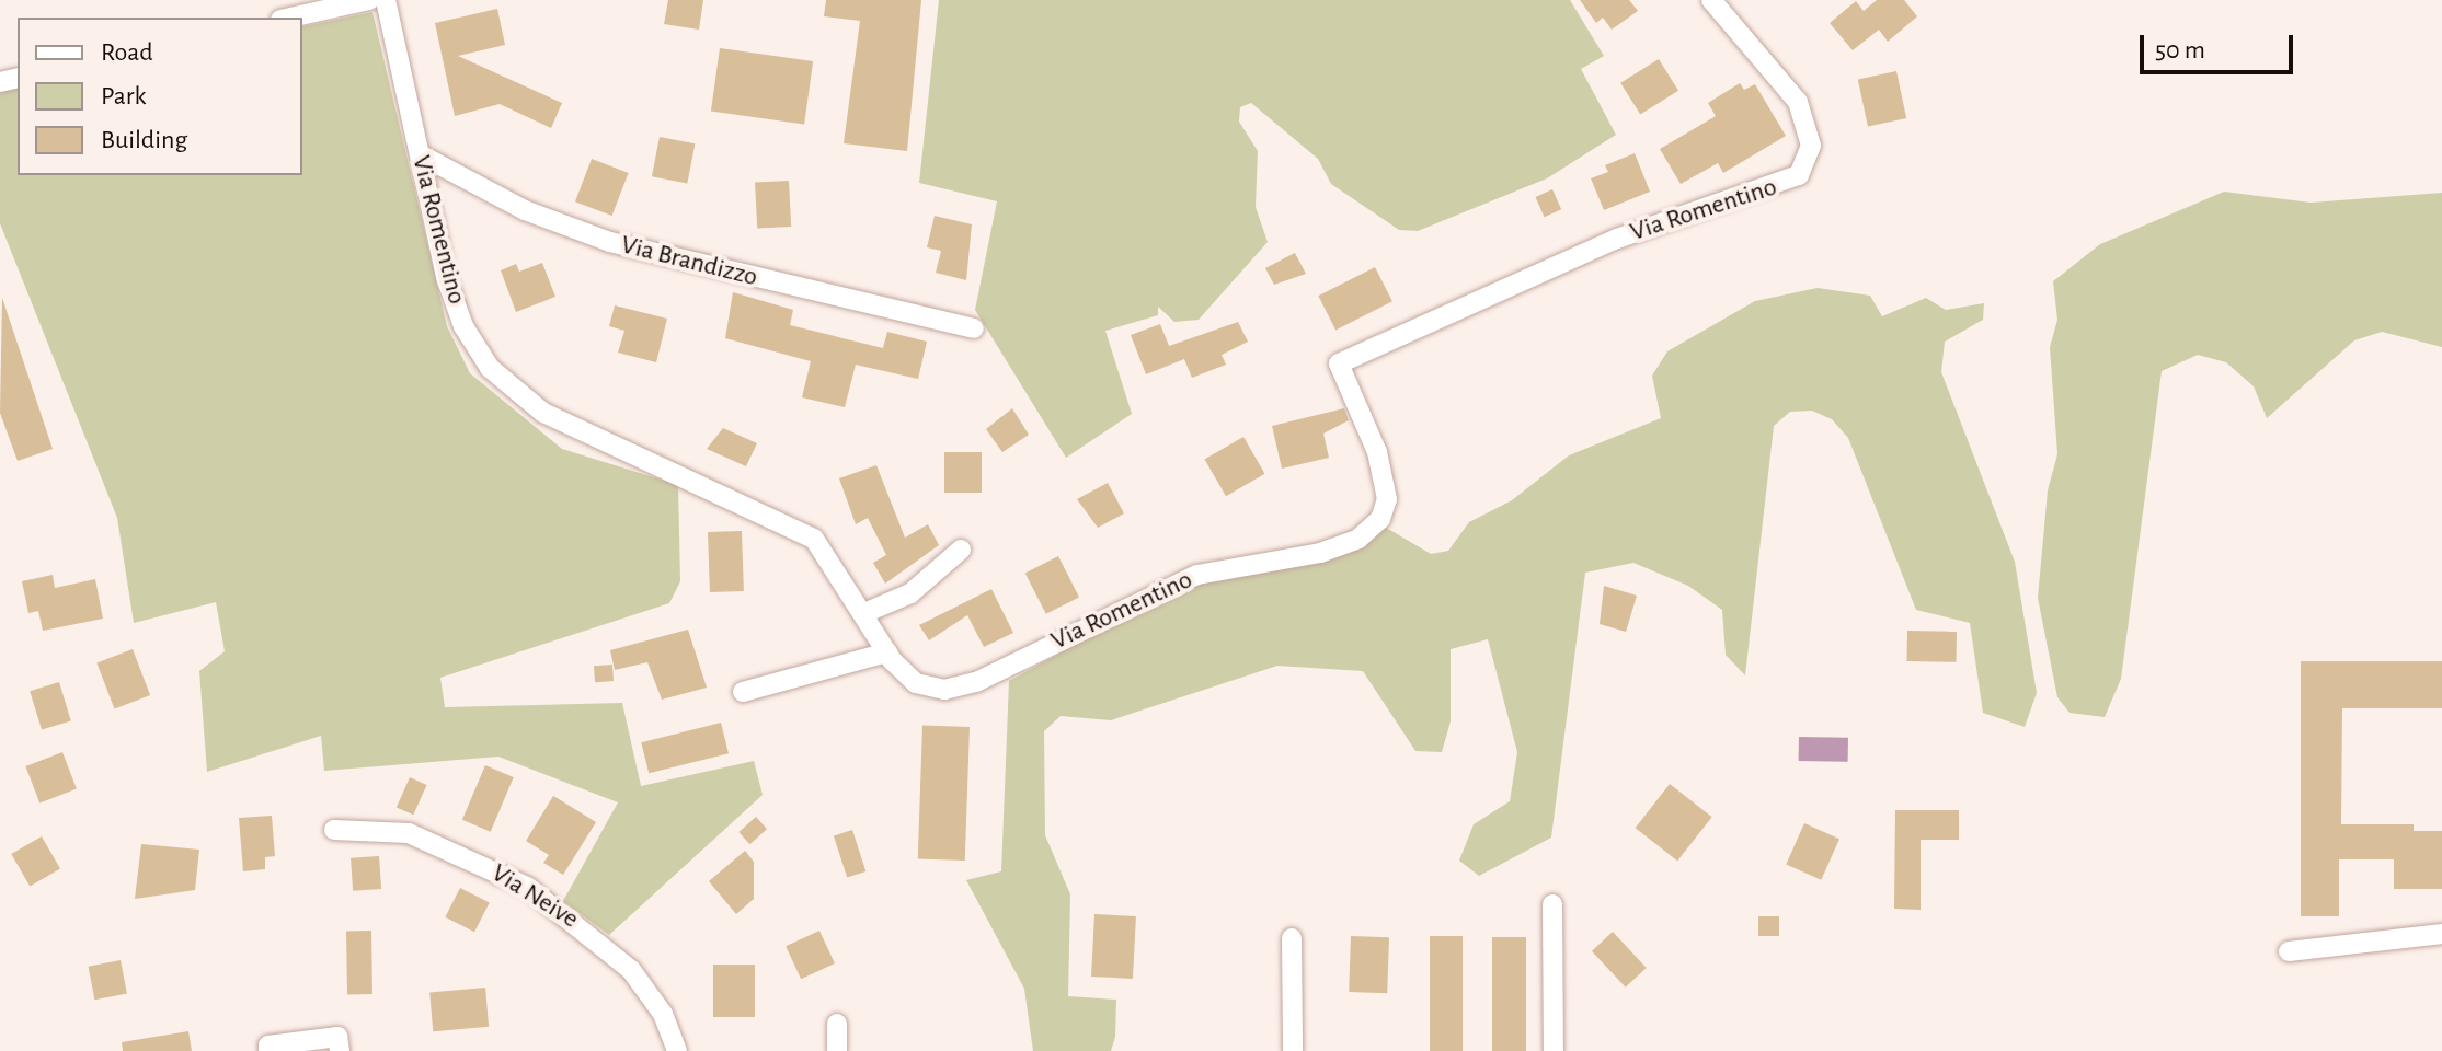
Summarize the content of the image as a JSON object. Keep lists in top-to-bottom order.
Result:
{
  "streets": {
    "street": ["Via Romentino", "Via Brandizzo", "Via Neive"]
  },
  "crossings": [
    ["Via Romentino", "Via Brandizzo"]
  ],
  "legend": ["Road", "Park", "Building"],
  "scale_bar": "50 m"
}
